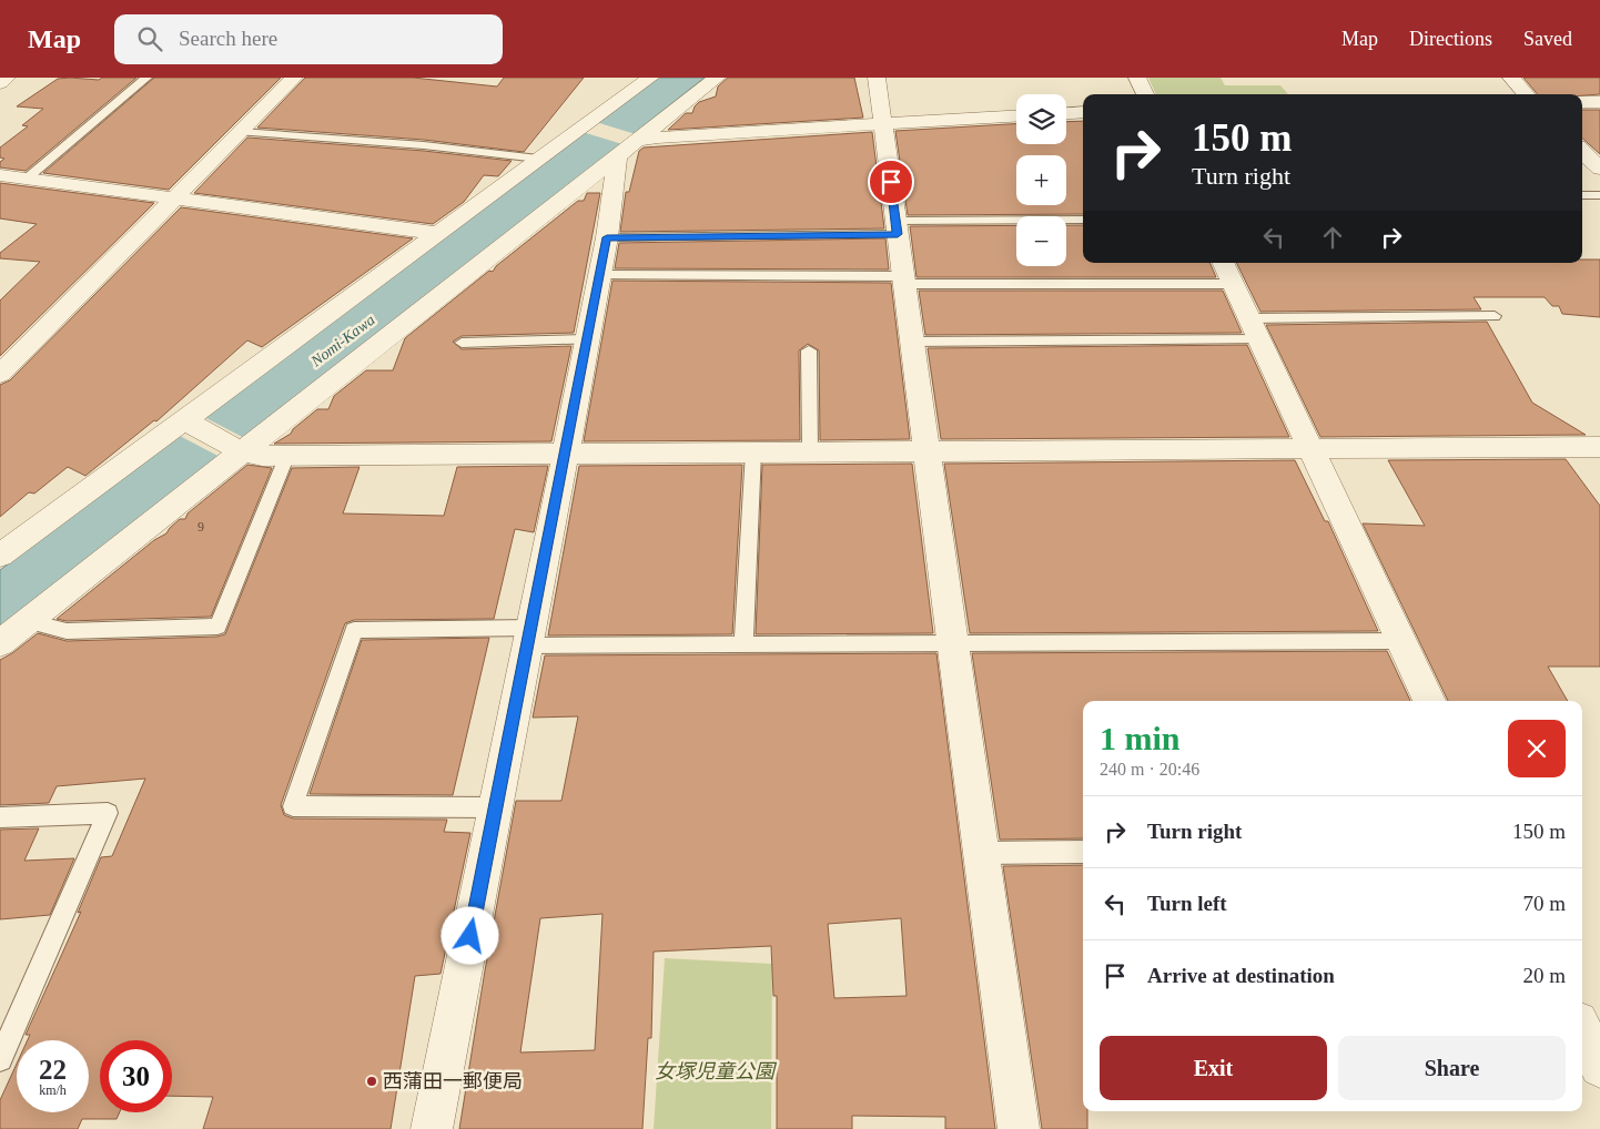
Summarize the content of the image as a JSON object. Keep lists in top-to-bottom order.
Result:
{
  "water": ["Nomi-Kawa"],
  "parks": ["女塚児童公園"],
  "places": ["西蒲田一郵便局"],
  "house_numbers": ["9"],
  "page": {
    "header": "Map",
    "search": "Search here",
    "nav": ["Map", "Directions", "Saved"],
    "map_buttons": ["+", "−"],
    "turn": ["150 m", "Turn right"],
    "heading": ["1 min", "240 m · 20:46"],
    "list": [
      {
        "name": "Turn right",
        "value": "150 m"
      },
      {
        "name": "Turn left",
        "value": "70 m"
      },
      {
        "name": "Arrive at destination",
        "value": "20 m"
      }
    ],
    "buttons": ["Exit", "Share"],
    "speed": "22 km/h",
    "limit": "30"
  }
}
